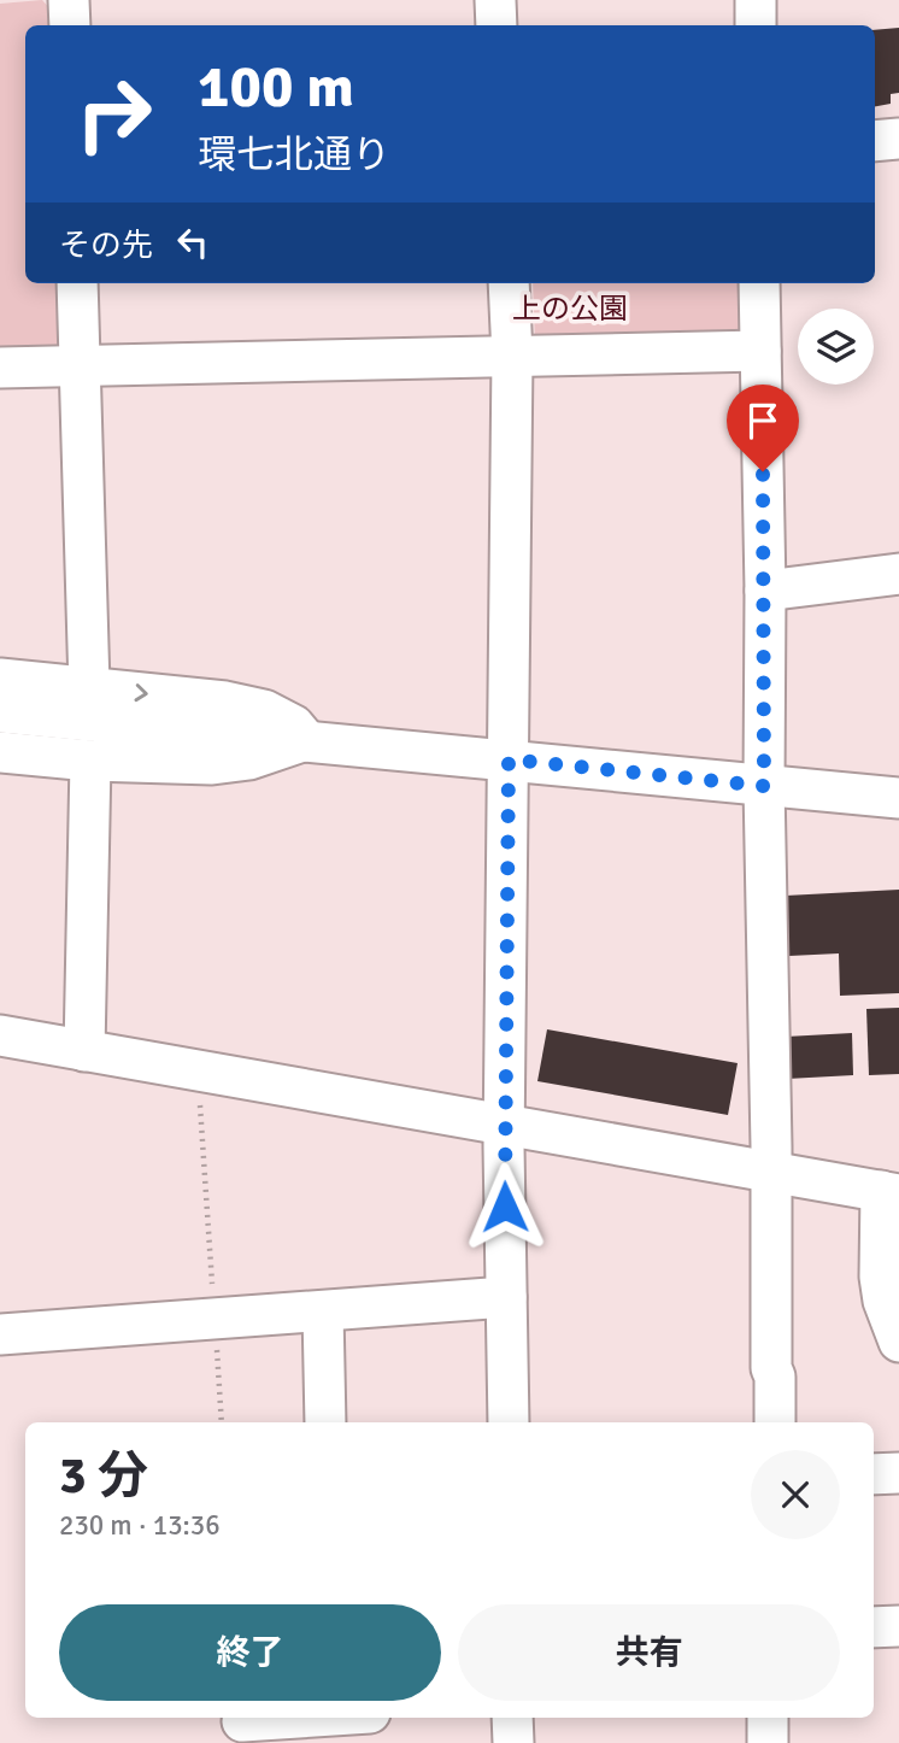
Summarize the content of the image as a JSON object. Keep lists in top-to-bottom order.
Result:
{
  "parks": ["上の公園"],
  "page": {
    "turn": ["100 m", "環七北通り"],
    "then": "その先",
    "heading": ["3 分", "230 m · 13:36"],
    "buttons": ["終了", "共有"]
  }
}
